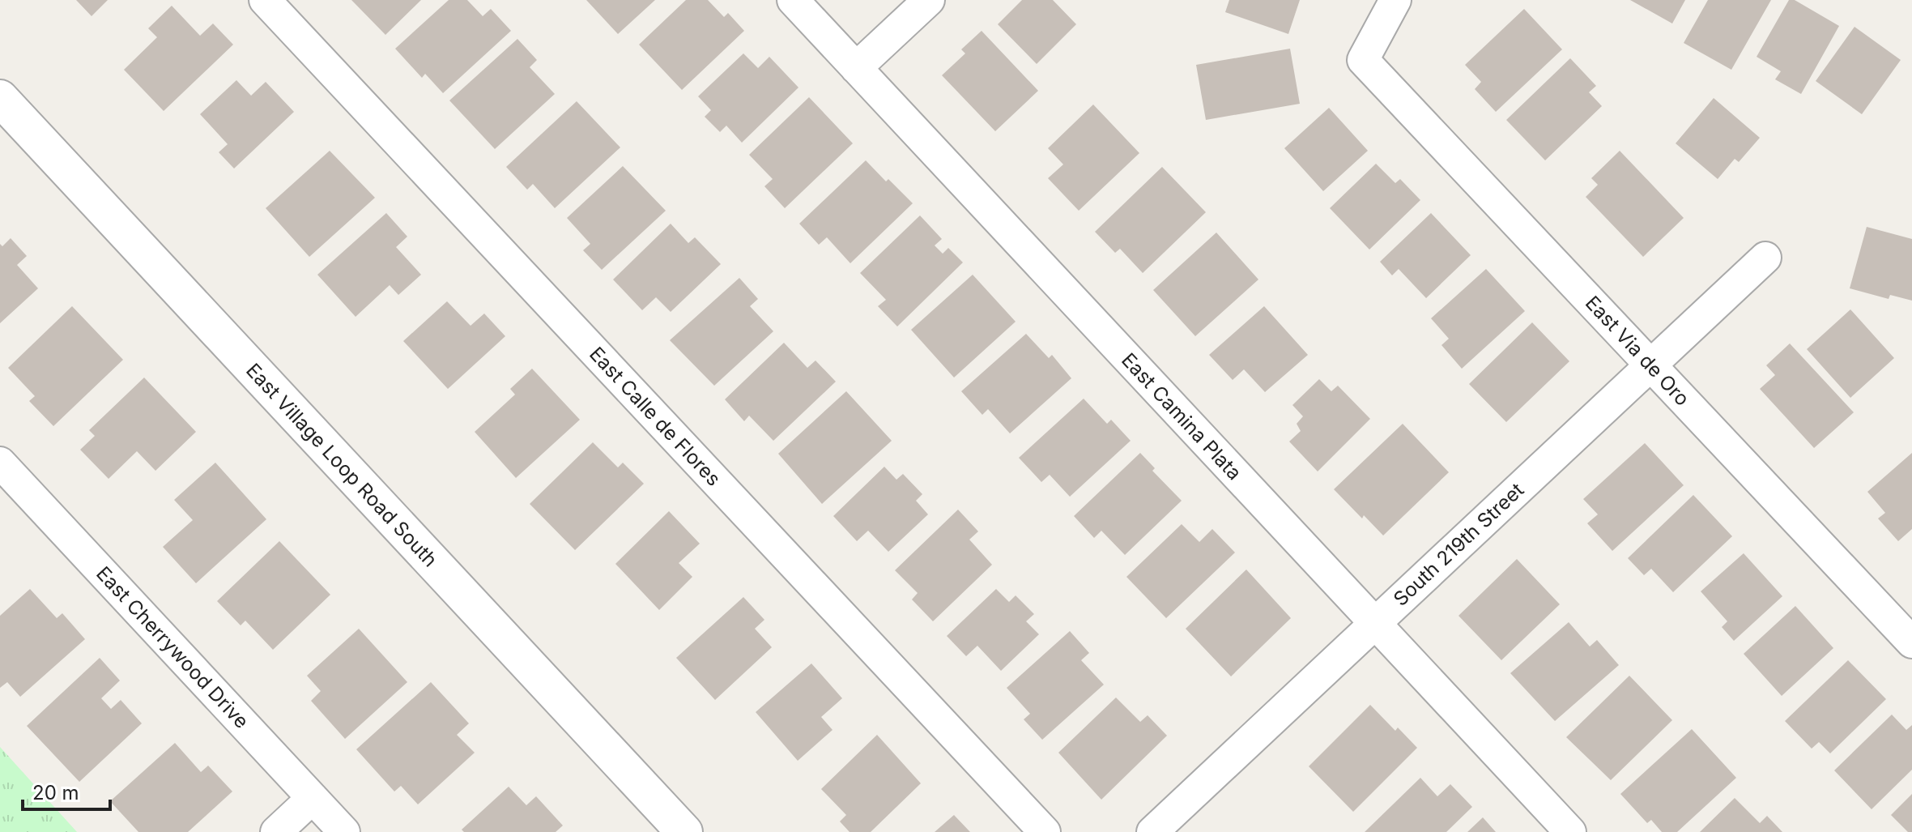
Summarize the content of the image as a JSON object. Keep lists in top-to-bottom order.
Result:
{
  "streets": {
    "street": [
      "East Via de Oro",
      "East Calle de Flores",
      "East Camina Plata",
      "East Village Loop Road South",
      "South 219th Street",
      "East Cherrywood Drive"
    ]
  },
  "crossings": [
    ["East Via de Oro", "South 219th Street"],
    ["East Camina Plata", "South 219th Street"]
  ],
  "scale_bar": "20 m"
}
